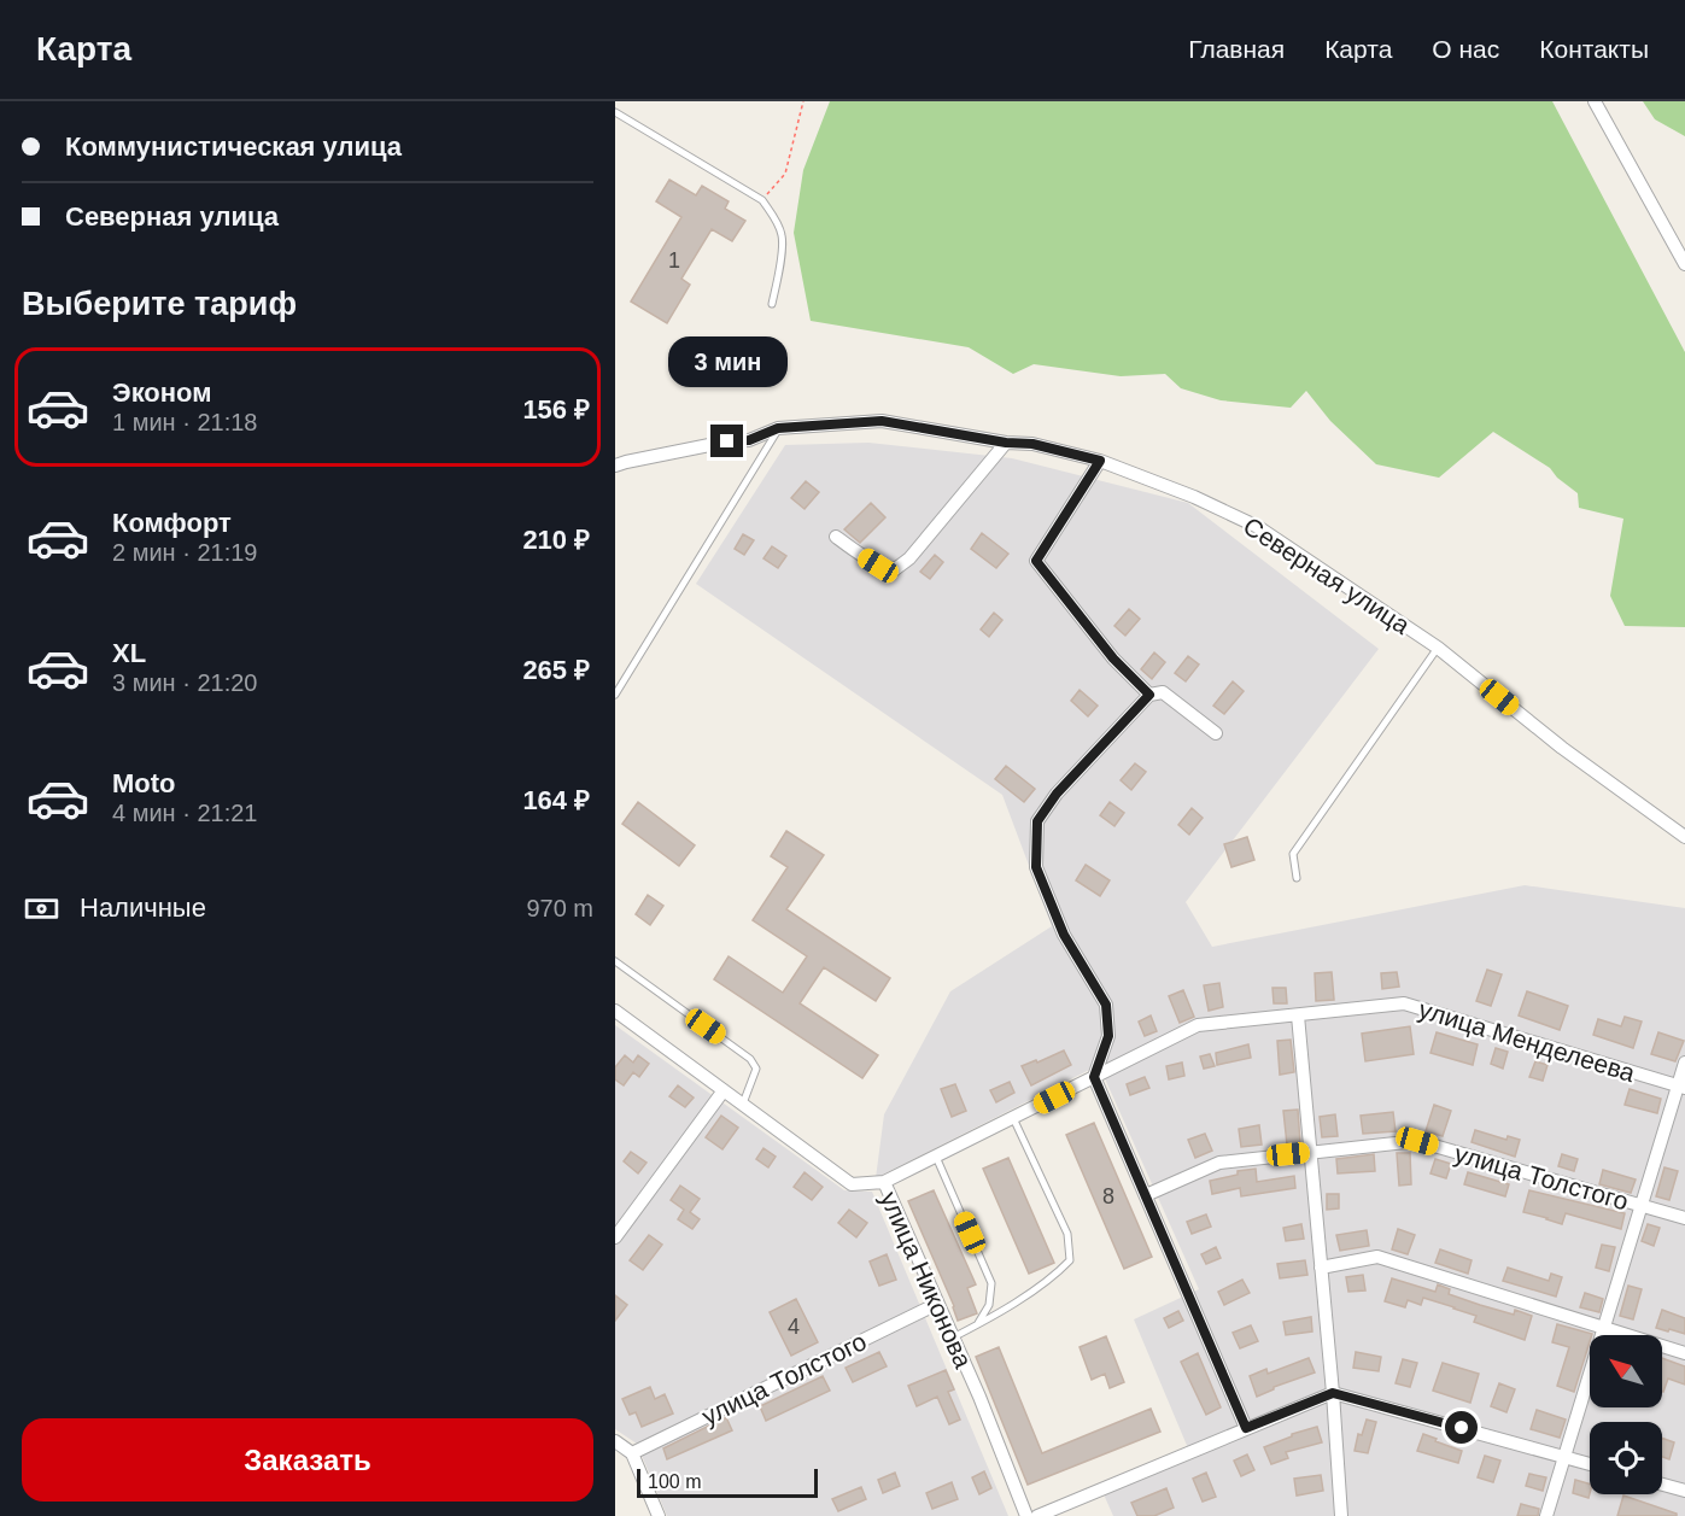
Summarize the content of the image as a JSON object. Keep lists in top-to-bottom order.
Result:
{
  "streets": {
    "street": [
      "Северная улица",
      "улица Менделеева",
      "улица Толстого",
      "улица Никонова"
    ]
  },
  "crossings": [
    ["улица Менделеева", "улица Никонова"],
    ["улица Толстого", "улица Никонова"]
  ],
  "house_numbers": ["1", "8", "4"],
  "scale_bar": "100 m",
  "north": "top left",
  "page": {
    "header": "Карта",
    "nav": [
      "Главная",
      "Карта",
      "О нас",
      "Контакты"
    ],
    "banner": ["Коммунистическая улица", "Северная улица"],
    "heading": "Выберите тариф",
    "bubble": "3 мин",
    "list": [
      {
        "name": "Эконом",
        "note": "1 мин · 21:18",
        "value": "156 ₽"
      },
      {
        "name": "Комфорт",
        "note": "2 мин · 21:19",
        "value": "210 ₽"
      },
      {
        "name": "XL",
        "note": "3 мин · 21:20",
        "value": "265 ₽"
      },
      {
        "name": "Moto",
        "note": "4 мин · 21:21",
        "value": "164 ₽"
      }
    ],
    "pay": ["Наличные", "970 m"],
    "buttons": "Заказать",
    "scale": "100 m"
  }
}
